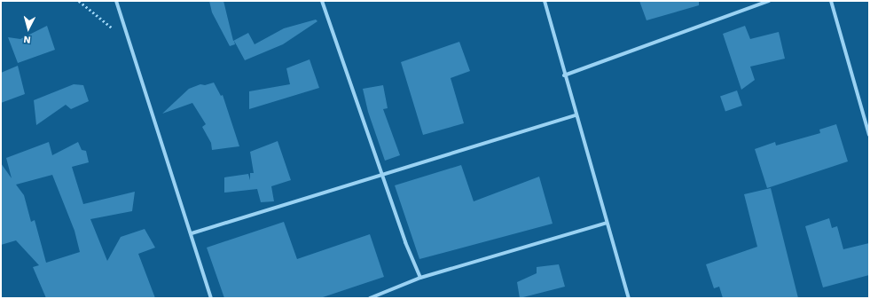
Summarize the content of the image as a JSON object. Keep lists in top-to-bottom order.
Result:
{
  "north": "bottom"
}
